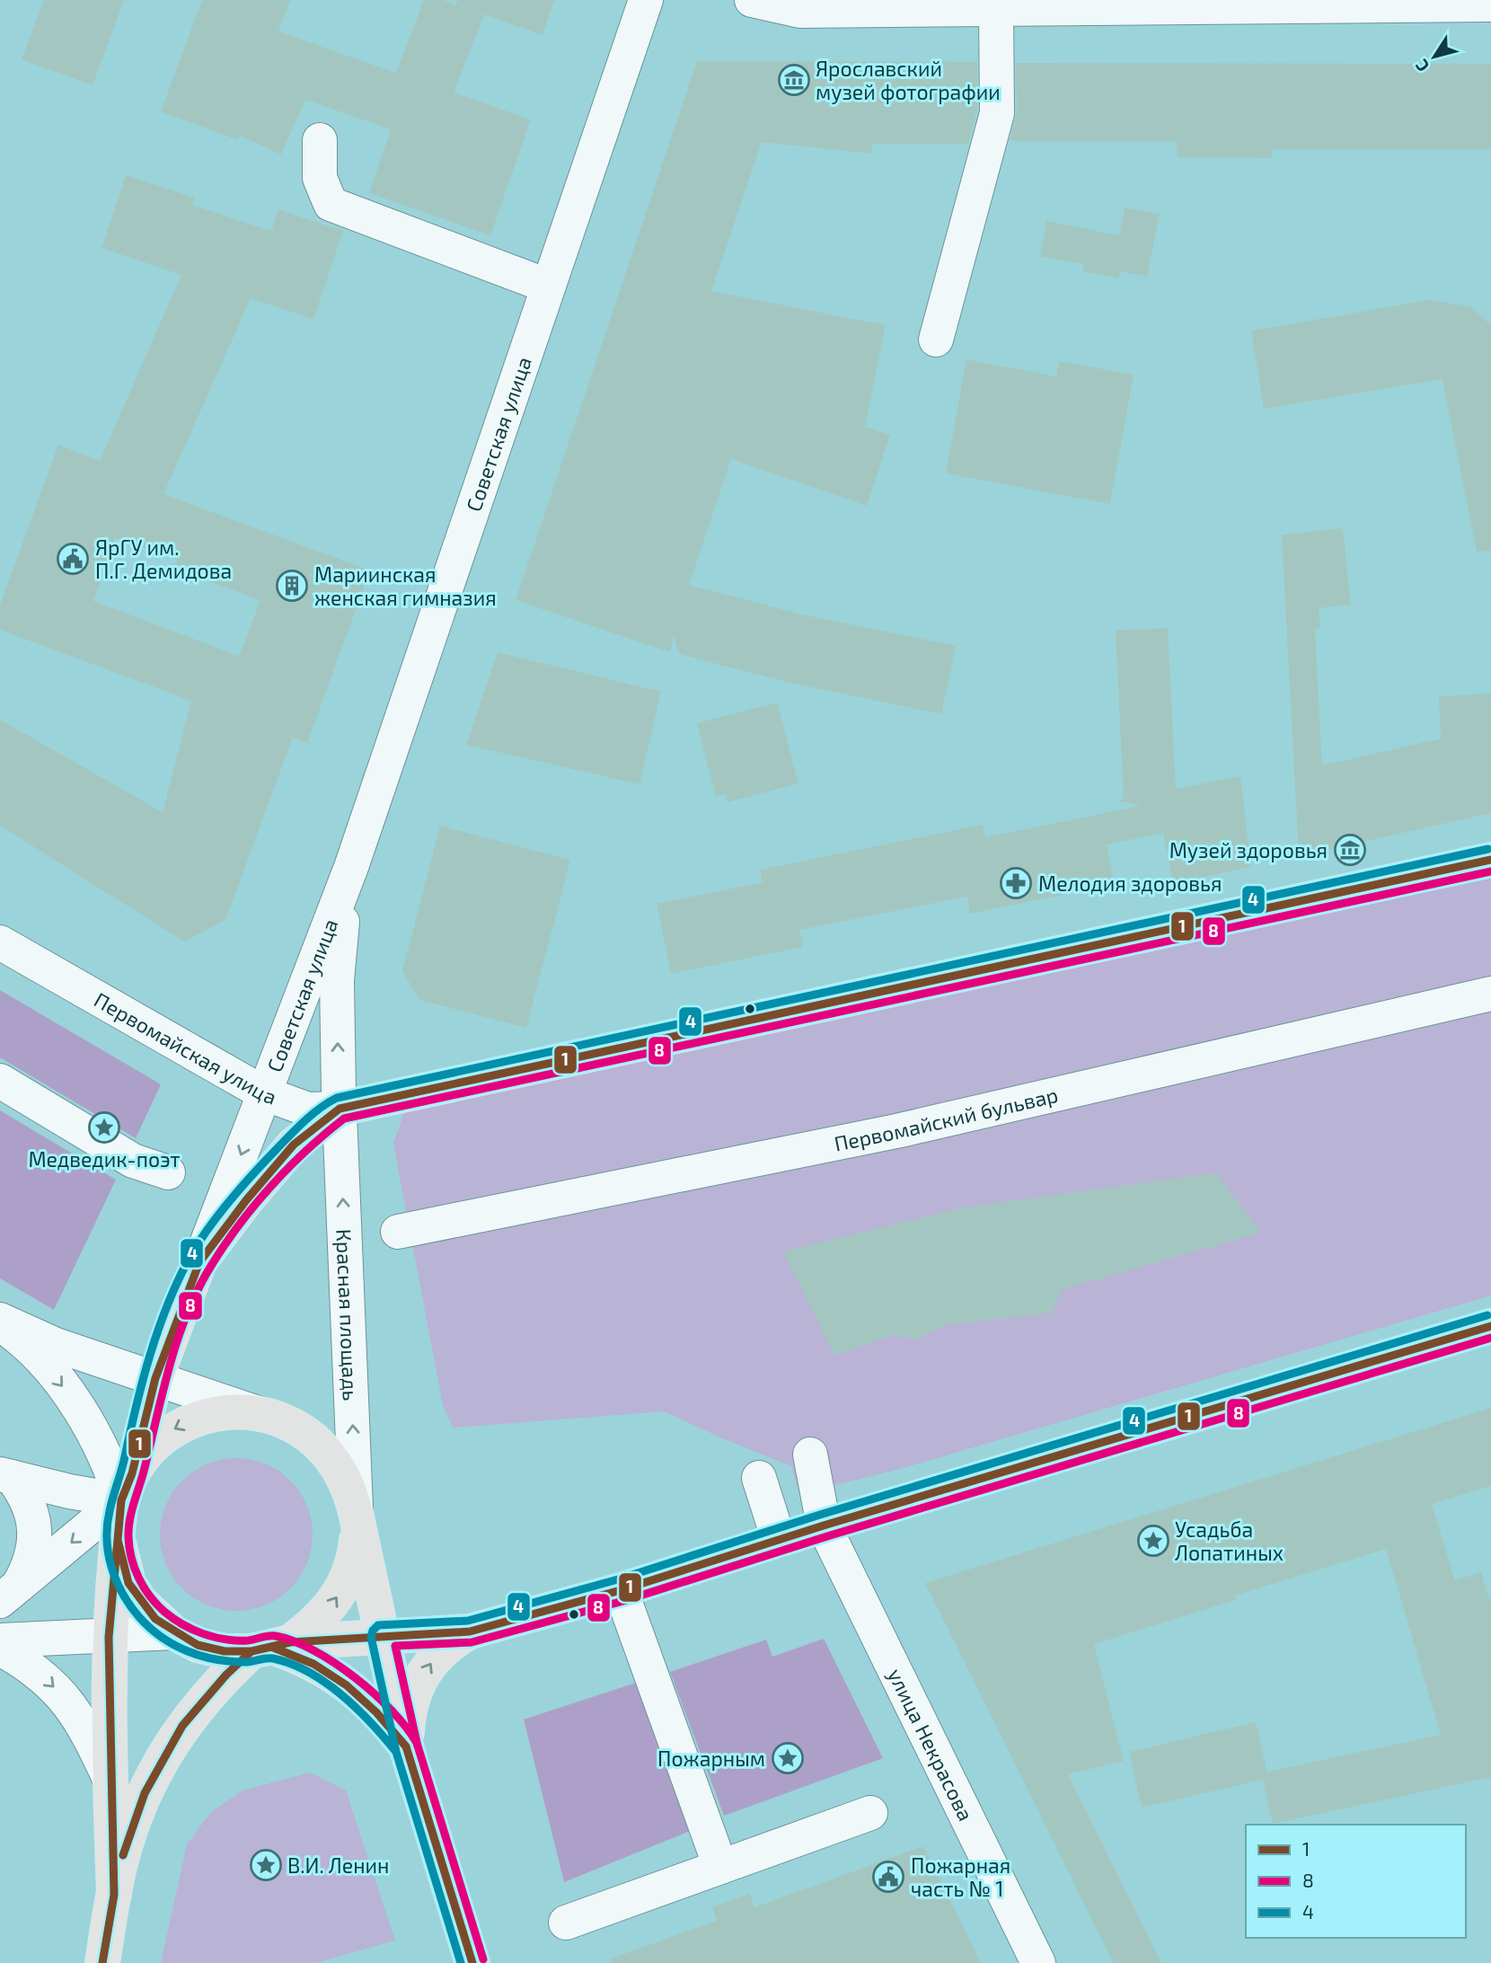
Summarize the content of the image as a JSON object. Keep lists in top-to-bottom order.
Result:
{
  "streets": {
    "main road": ["Первомайская улица", "Красная площадь"],
    "street": ["Советская улица", "Первомайский бульвар", "улица Некрасова"]
  },
  "crossings": [
    ["Советская улица", "Первомайская улица"],
    ["Советская улица", "Красная площадь"],
    ["Первомайская улица", "Красная площадь"]
  ],
  "places": {
    "museum": ["Ярославский музей фотографии", "Музей здоровья"],
    "public building": ["ЯрГУ им. П.Г. Демидова", "Пожарная часть № 1"],
    "building": ["Мариинская женская гимназия"],
    "pharmacy": ["Мелодия здоровья"],
    "place": [
      "Медведик-поэт",
      "Усадьба Лопатиных",
      "Пожарным",
      "В.И. Ленин"
    ]
  },
  "lines": ["transit line 4", "transit line 1", "transit line 8"],
  "legend": ["1", "8", "4"],
  "north": "bottom left"
}
